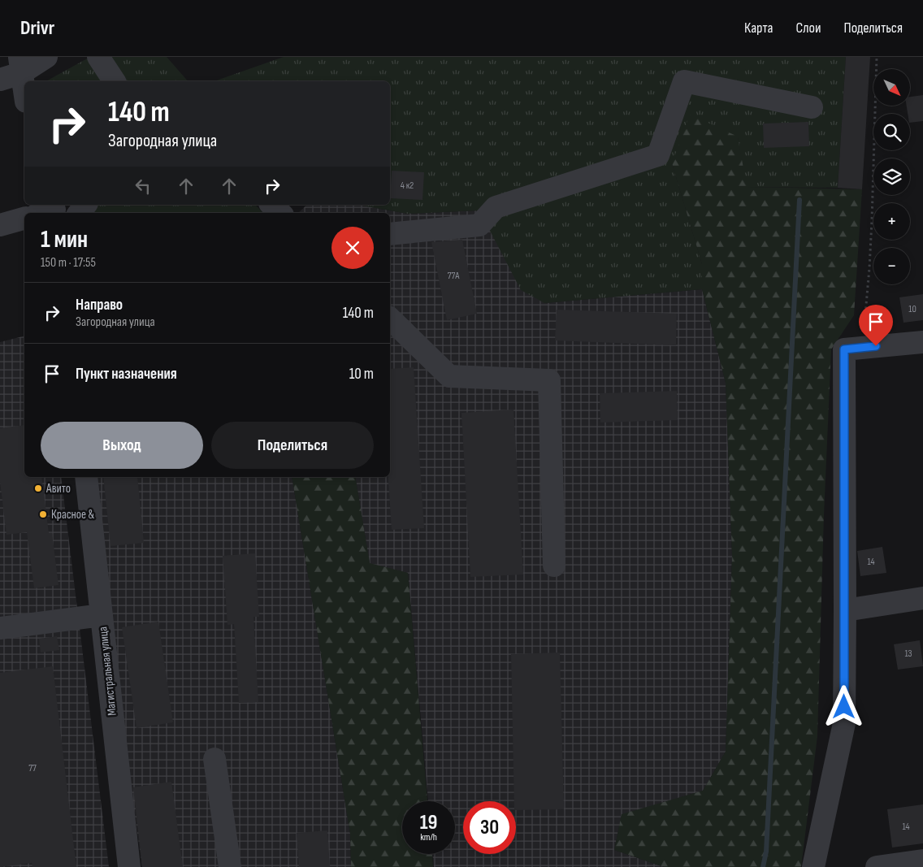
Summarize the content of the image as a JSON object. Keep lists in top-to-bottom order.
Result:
{
  "streets": {
    "street": ["Магистральная улица"]
  },
  "places": ["Авито", "Красное &"],
  "house_numbers": [
    "4 к2",
    "77А",
    "10",
    "14",
    "13",
    "77",
    "14"
  ],
  "north": "bottom right",
  "page": {
    "header": "Drivr",
    "nav": ["Карта", "Слои", "Поделиться"],
    "map_buttons": ["+", "−"],
    "turn": ["140 m", "Загородная улица"],
    "heading": ["1 мин", "150 m · 17:55"],
    "list": [
      {
        "name": "Направо",
        "note": "Загородная улица",
        "value": "140 m"
      },
      {
        "name": "Пункт назначения",
        "value": "10 m"
      }
    ],
    "buttons": ["Выход", "Поделиться"],
    "speed": "19 km/h",
    "limit": "30"
  }
}
